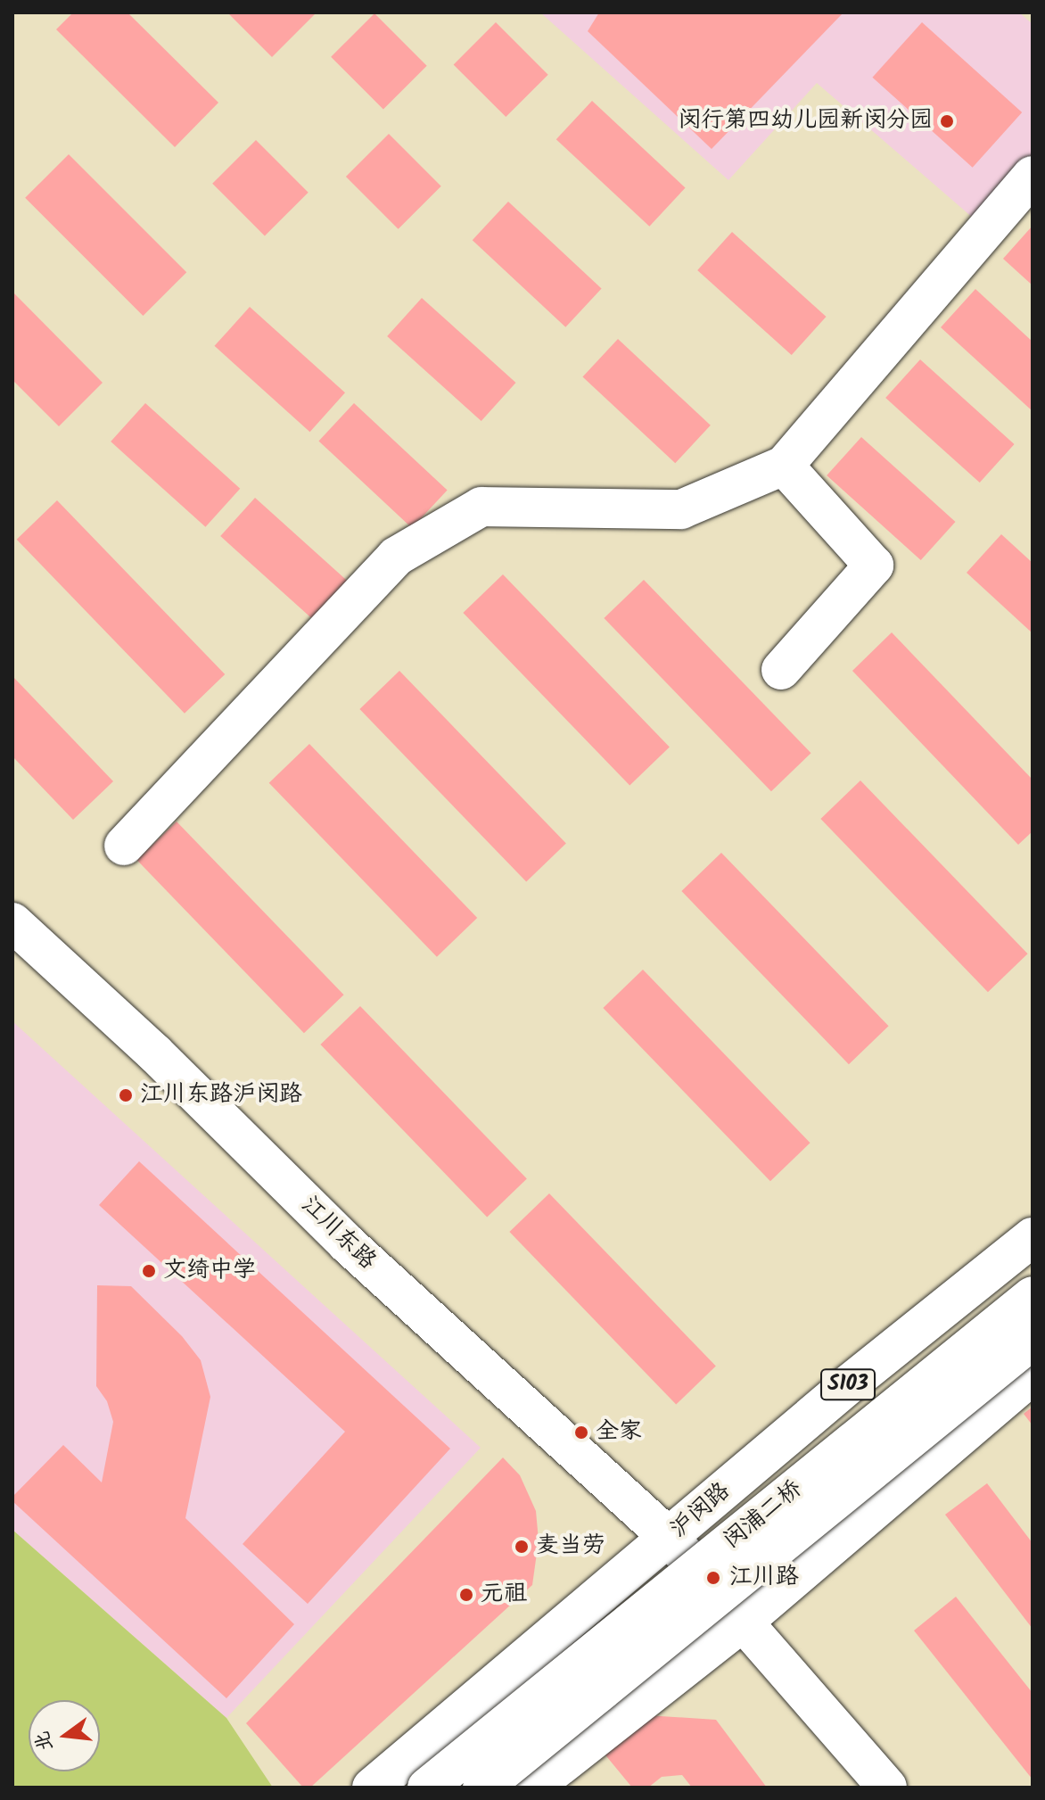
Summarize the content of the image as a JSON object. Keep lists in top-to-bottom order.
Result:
{
  "streets": {
    "main road": [
      "江川东路",
      "S103",
      "沪闵路",
      "闵浦二桥"
    ]
  },
  "crossings": [
    ["江川东路", "沪闵路"]
  ],
  "places": [
    "闵行第四幼儿园新闵分园",
    "江川东路沪闵路",
    "文绮中学",
    "全家",
    "麦当劳",
    "江川路",
    "元祖"
  ],
  "north": "left"
}
